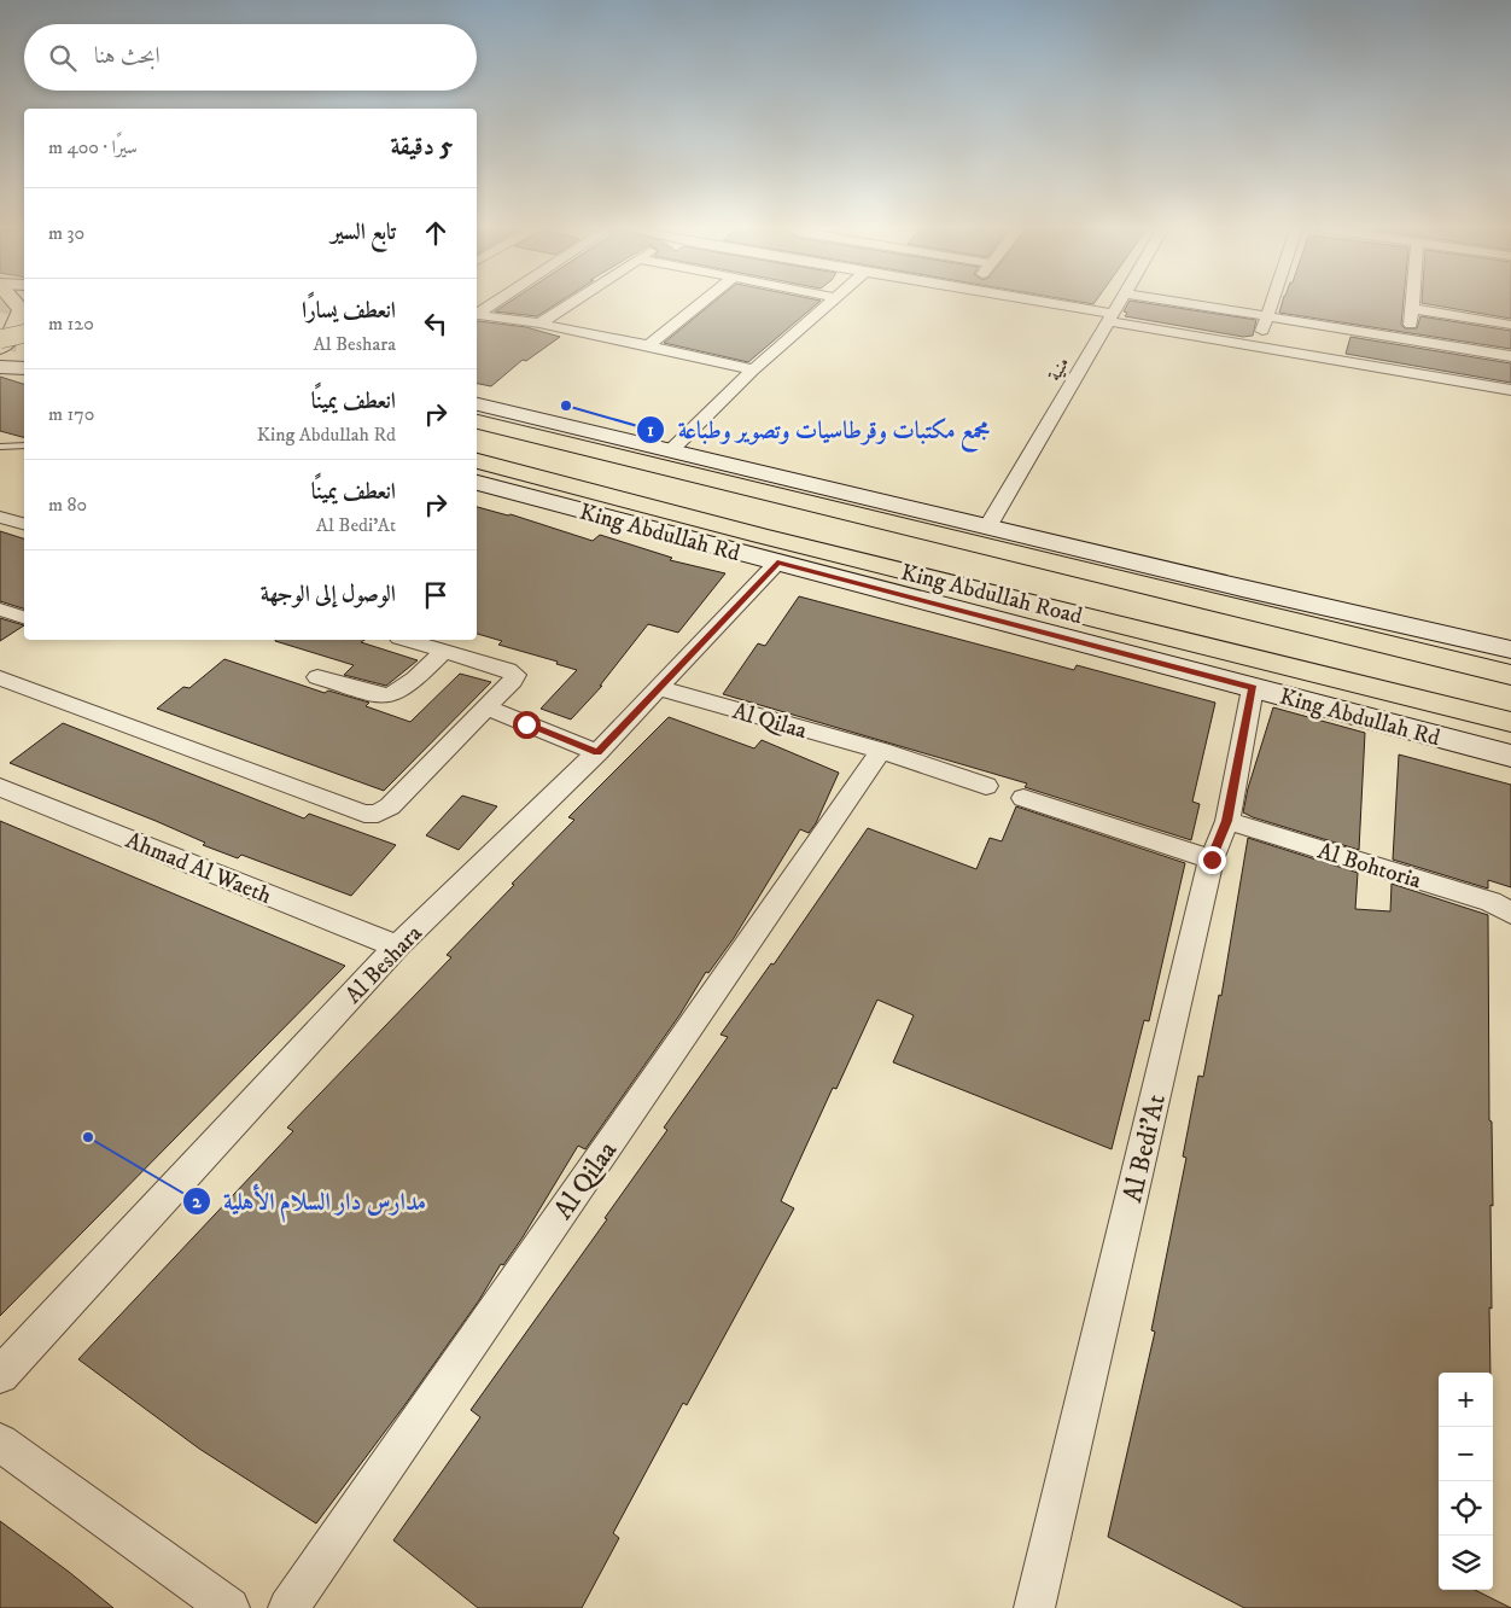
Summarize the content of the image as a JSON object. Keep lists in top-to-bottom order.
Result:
{
  "streets": {
    "main road": ["King Abdullah Rd", "King Abdullah Road"],
    "street": [
      "منية",
      "Al Qilaa",
      "Al Bohtoria",
      "Ahmad Al Waeth",
      "Al Beshara",
      "Al Bedi'At"
    ]
  },
  "crossings": [
    ["King Abdullah Rd", "Al Beshara"],
    ["King Abdullah Rd", "Al Bedi'At"],
    ["Al Qilaa", "Al Beshara"],
    ["Al Bohtoria", "Al Bedi'At"],
    ["Ahmad Al Waeth", "Al Beshara"]
  ],
  "places": ["مجمع مكتبات وقرطاسيات وتصوير وطباعة", "مدارس دار السلام الأهلية"],
  "page": {
    "search": "ابحث هنا",
    "heading": ["5 دقيقة", "سيرًا · 400 m"],
    "list": [
      ["تابع السير", "30 m"],
      ["انعطف يسارًا", "Al Beshara", "120 m"],
      ["انعطف يمينًا", "King Abdullah Rd", "170 m"],
      ["انعطف يمينًا", "Al Bedi'At", "80 m"],
      "الوصول إلى الوجهة"
    ],
    "map_buttons": ["+", "−"]
  }
}
